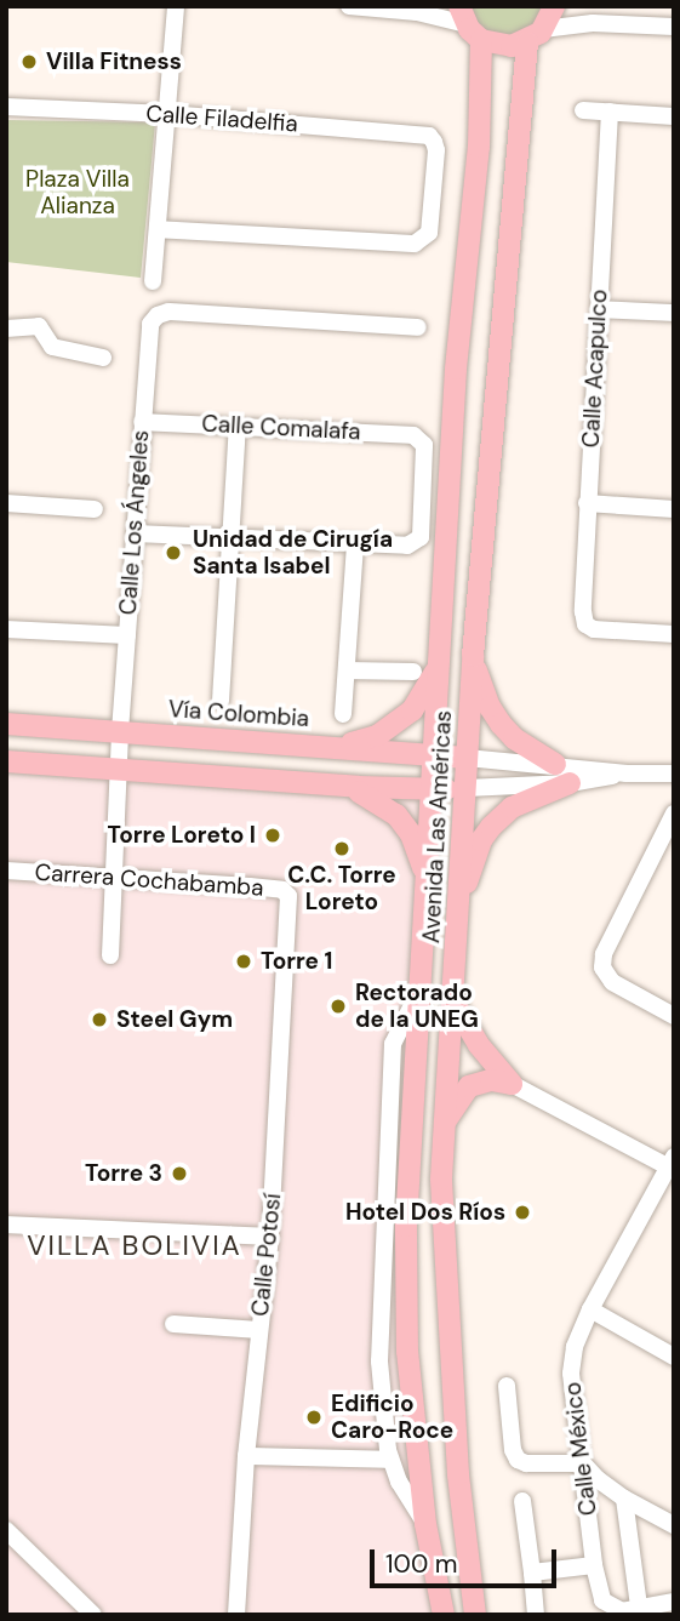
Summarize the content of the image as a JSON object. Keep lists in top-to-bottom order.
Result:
{
  "streets": {
    "main road": ["Vía Colombia", "Avenida Las Américas"],
    "street": [
      "Calle Filadelfia",
      "Calle Acapulco",
      "Calle Comalafa",
      "Calle Los Ángeles",
      "Carrera Cochabamba",
      "Calle Potosí",
      "Calle México"
    ]
  },
  "crossings": [
    ["Calle Comalafa", "Calle Los Ángeles"],
    ["Calle Los Ángeles", "Vía Colombia"],
    ["Calle Los Ángeles", "Carrera Cochabamba"],
    ["Vía Colombia", "Avenida Las Américas"],
    ["Carrera Cochabamba", "Calle Potosí"]
  ],
  "districts": ["VILLA BOLIVIA"],
  "parks": ["Plaza Villa Alianza"],
  "places": [
    "Villa Fitness",
    "Unidad de Cirugía Santa Isabel",
    "Torre Loreto I",
    "C.C. Torre Loreto",
    "Torre 1",
    "Rectorado de la UNEG",
    "Steel Gym",
    "Torre 3",
    "Hotel Dos Ríos",
    "Edificio Caro-Roce"
  ],
  "scale_bar": "100 m"
}
